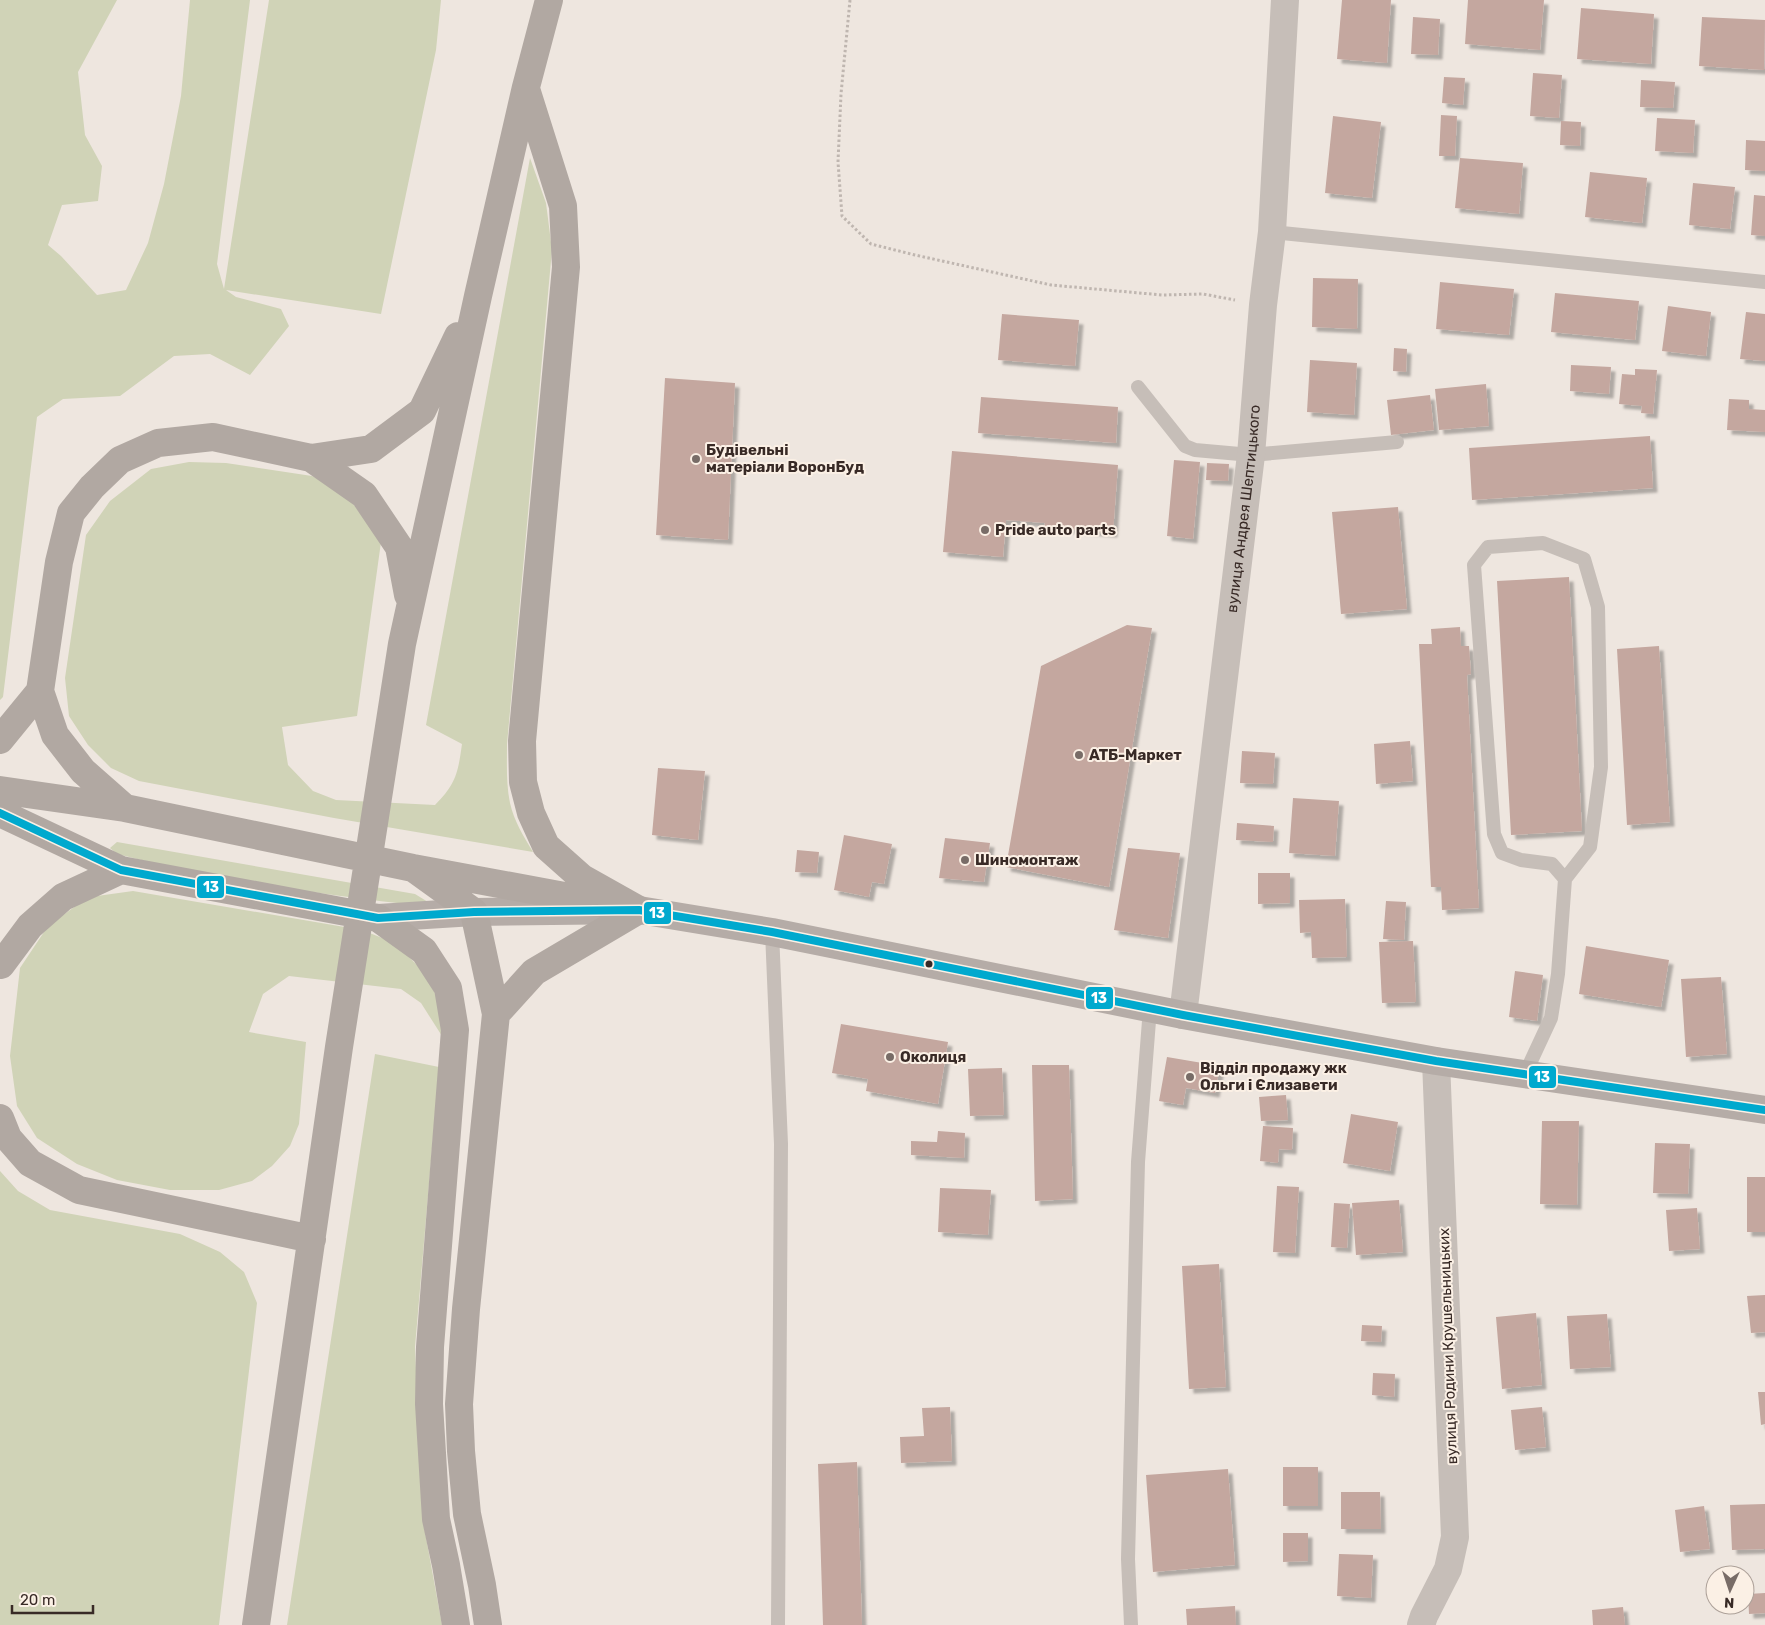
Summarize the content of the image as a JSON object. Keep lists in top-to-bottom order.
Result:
{
  "streets": {
    "street": ["вулиця Андрея Шептицького", "вулиця Родини Крушельницьких"]
  },
  "places": [
    "Будівельні матеріали ВоронБуд",
    "Pride auto parts",
    "ATБ-Маркет",
    "Шиномонтаж",
    "Околиця",
    "Відділ продажу жк Ольги і Єлизавети"
  ],
  "lines": ["transit line 13"],
  "scale_bar": "20 m",
  "north": "bottom"
}
